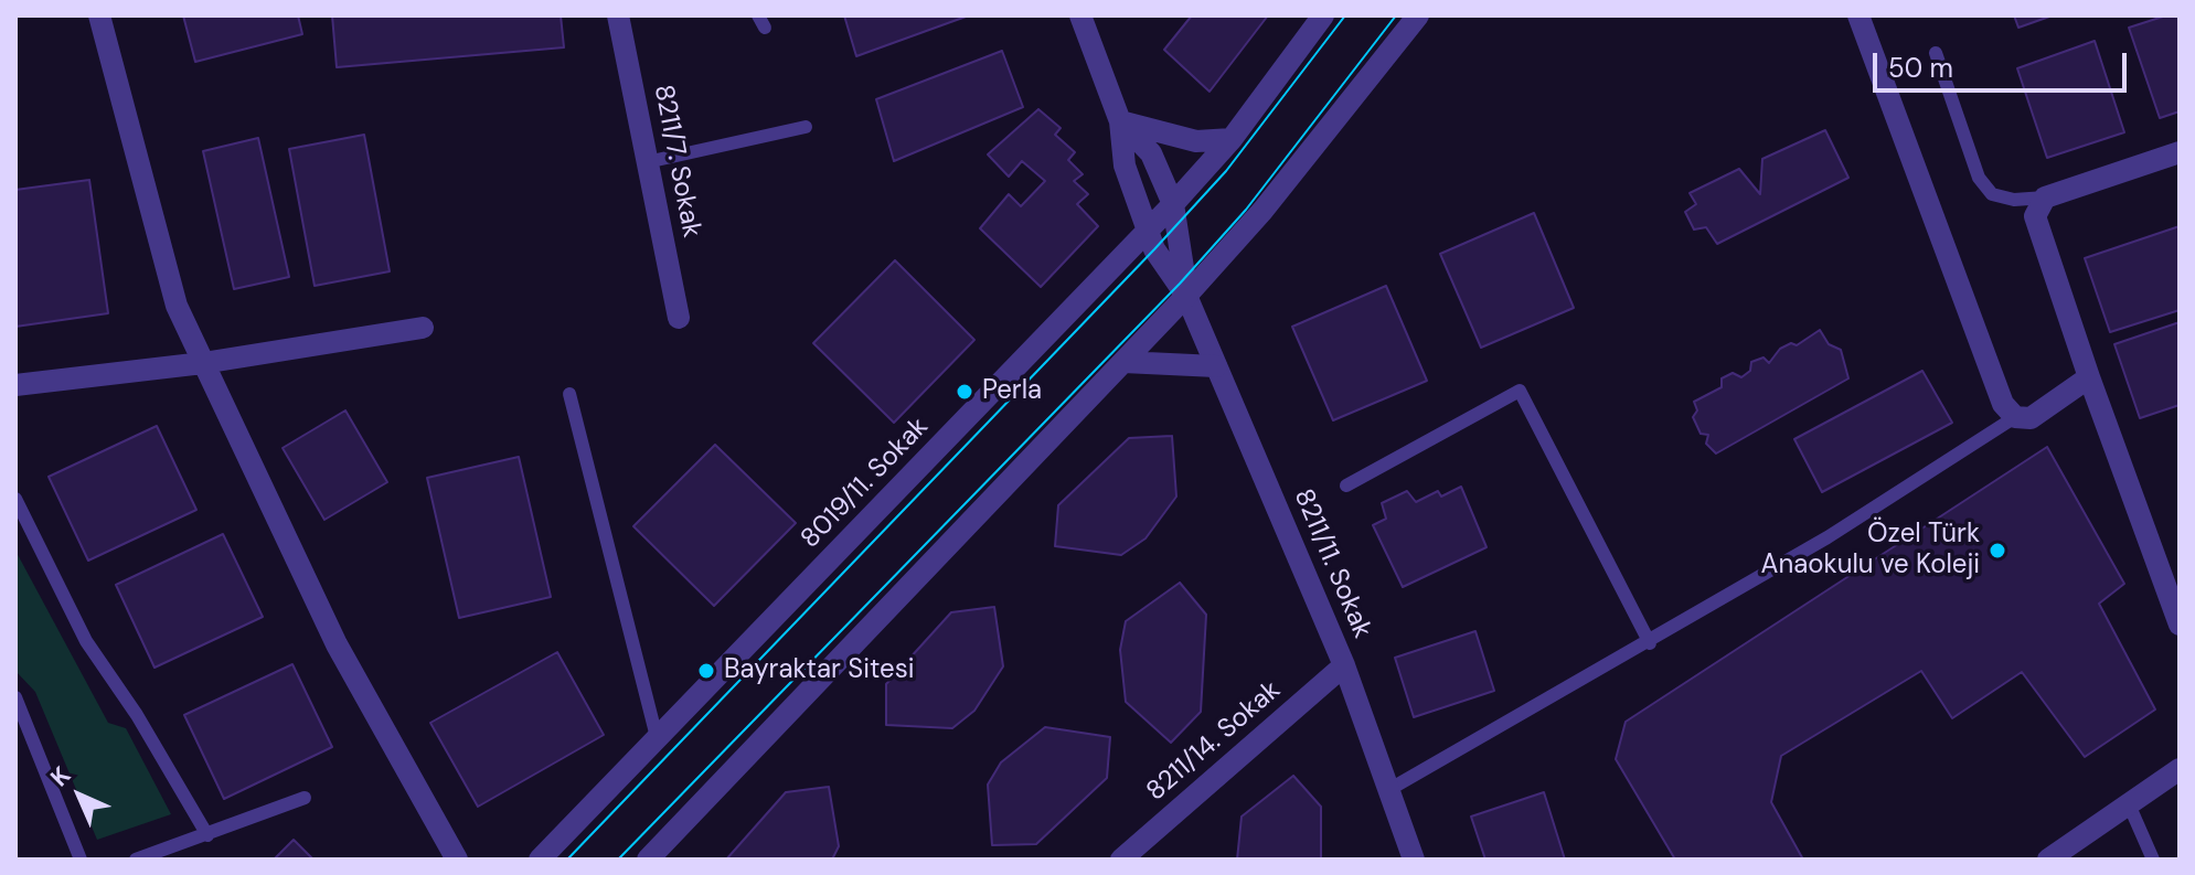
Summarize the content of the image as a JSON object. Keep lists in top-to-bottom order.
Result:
{
  "streets": {
    "street": [
      "8211/7. Sokak",
      "8019/11. Sokak",
      "8211/11. Sokak",
      "8211/14. Sokak"
    ]
  },
  "crossings": [
    ["8019/11. Sokak", "8211/11. Sokak"],
    ["8211/11. Sokak", "8211/14. Sokak"]
  ],
  "places": ["Perla", "Özel Türk Anaokulu ve Koleji", "Bayraktar Sitesi"],
  "scale_bar": "50 m",
  "north": "top left"
}
